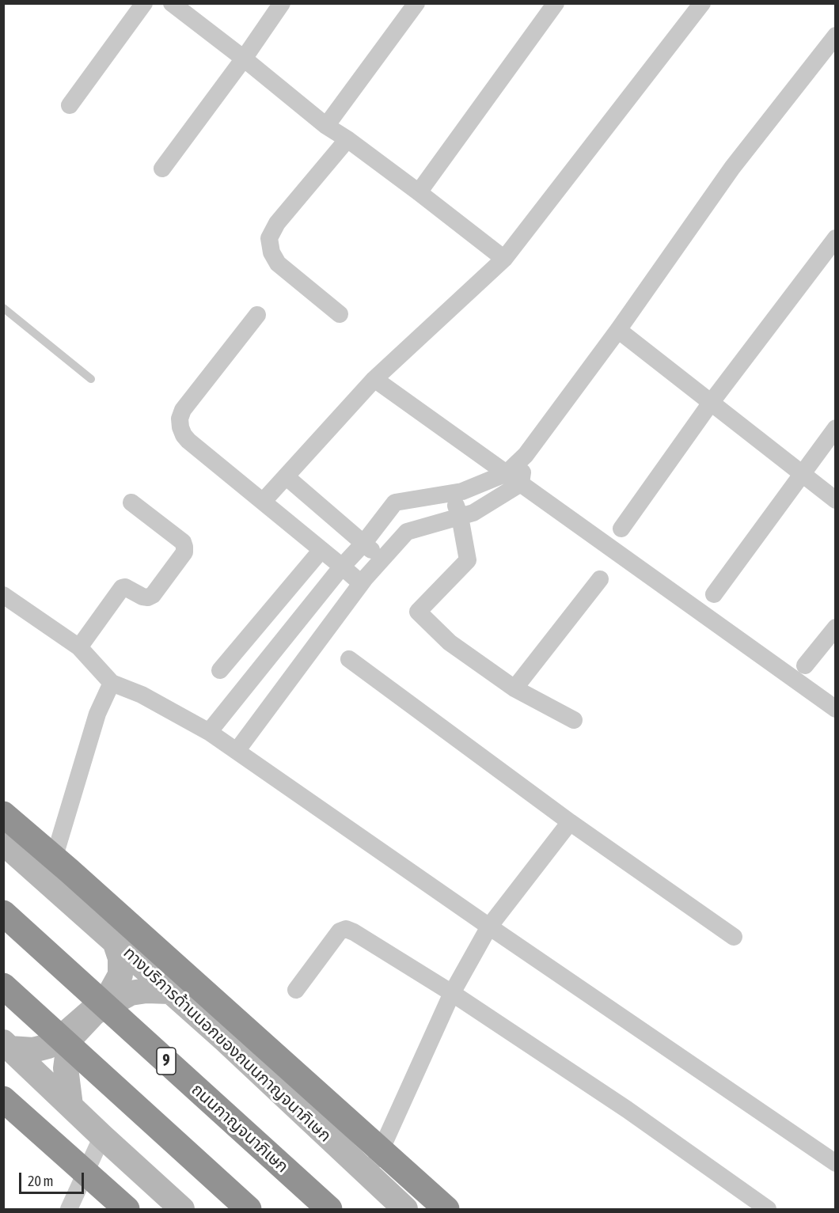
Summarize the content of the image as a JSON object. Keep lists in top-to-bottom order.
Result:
{
  "streets": {
    "highway": ["9", "ถนนกาญจนาภิเษก"],
    "main road": ["ทางบริการด้านนอกของถนนกาญจนาภิเษก"]
  },
  "scale_bar": "20 m"
}
